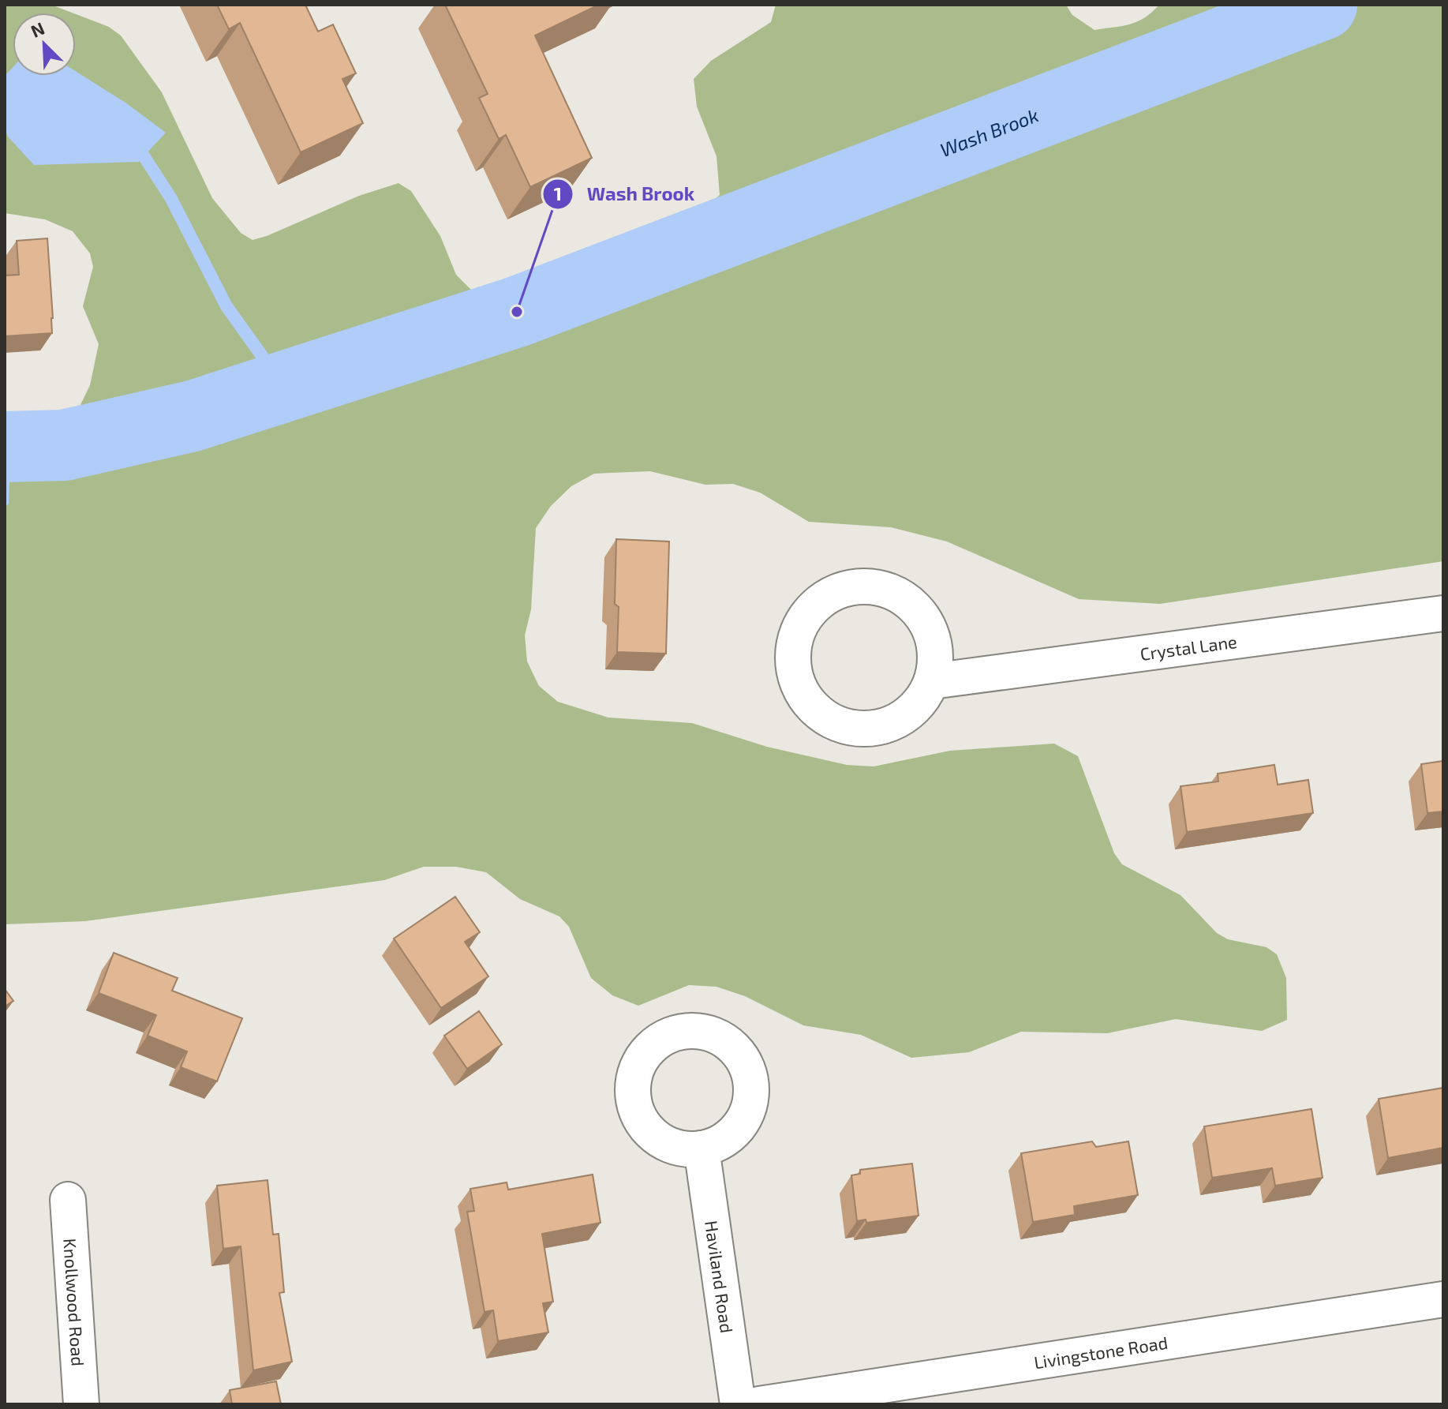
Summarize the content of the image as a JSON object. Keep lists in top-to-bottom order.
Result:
{
  "streets": {
    "street": [
      "Crystal Lane",
      "Haviland Road",
      "Knollwood Road",
      "Livingstone Road"
    ]
  },
  "water": ["Wash Brook"],
  "places": ["Wash Brook"],
  "north": "top left"
}
